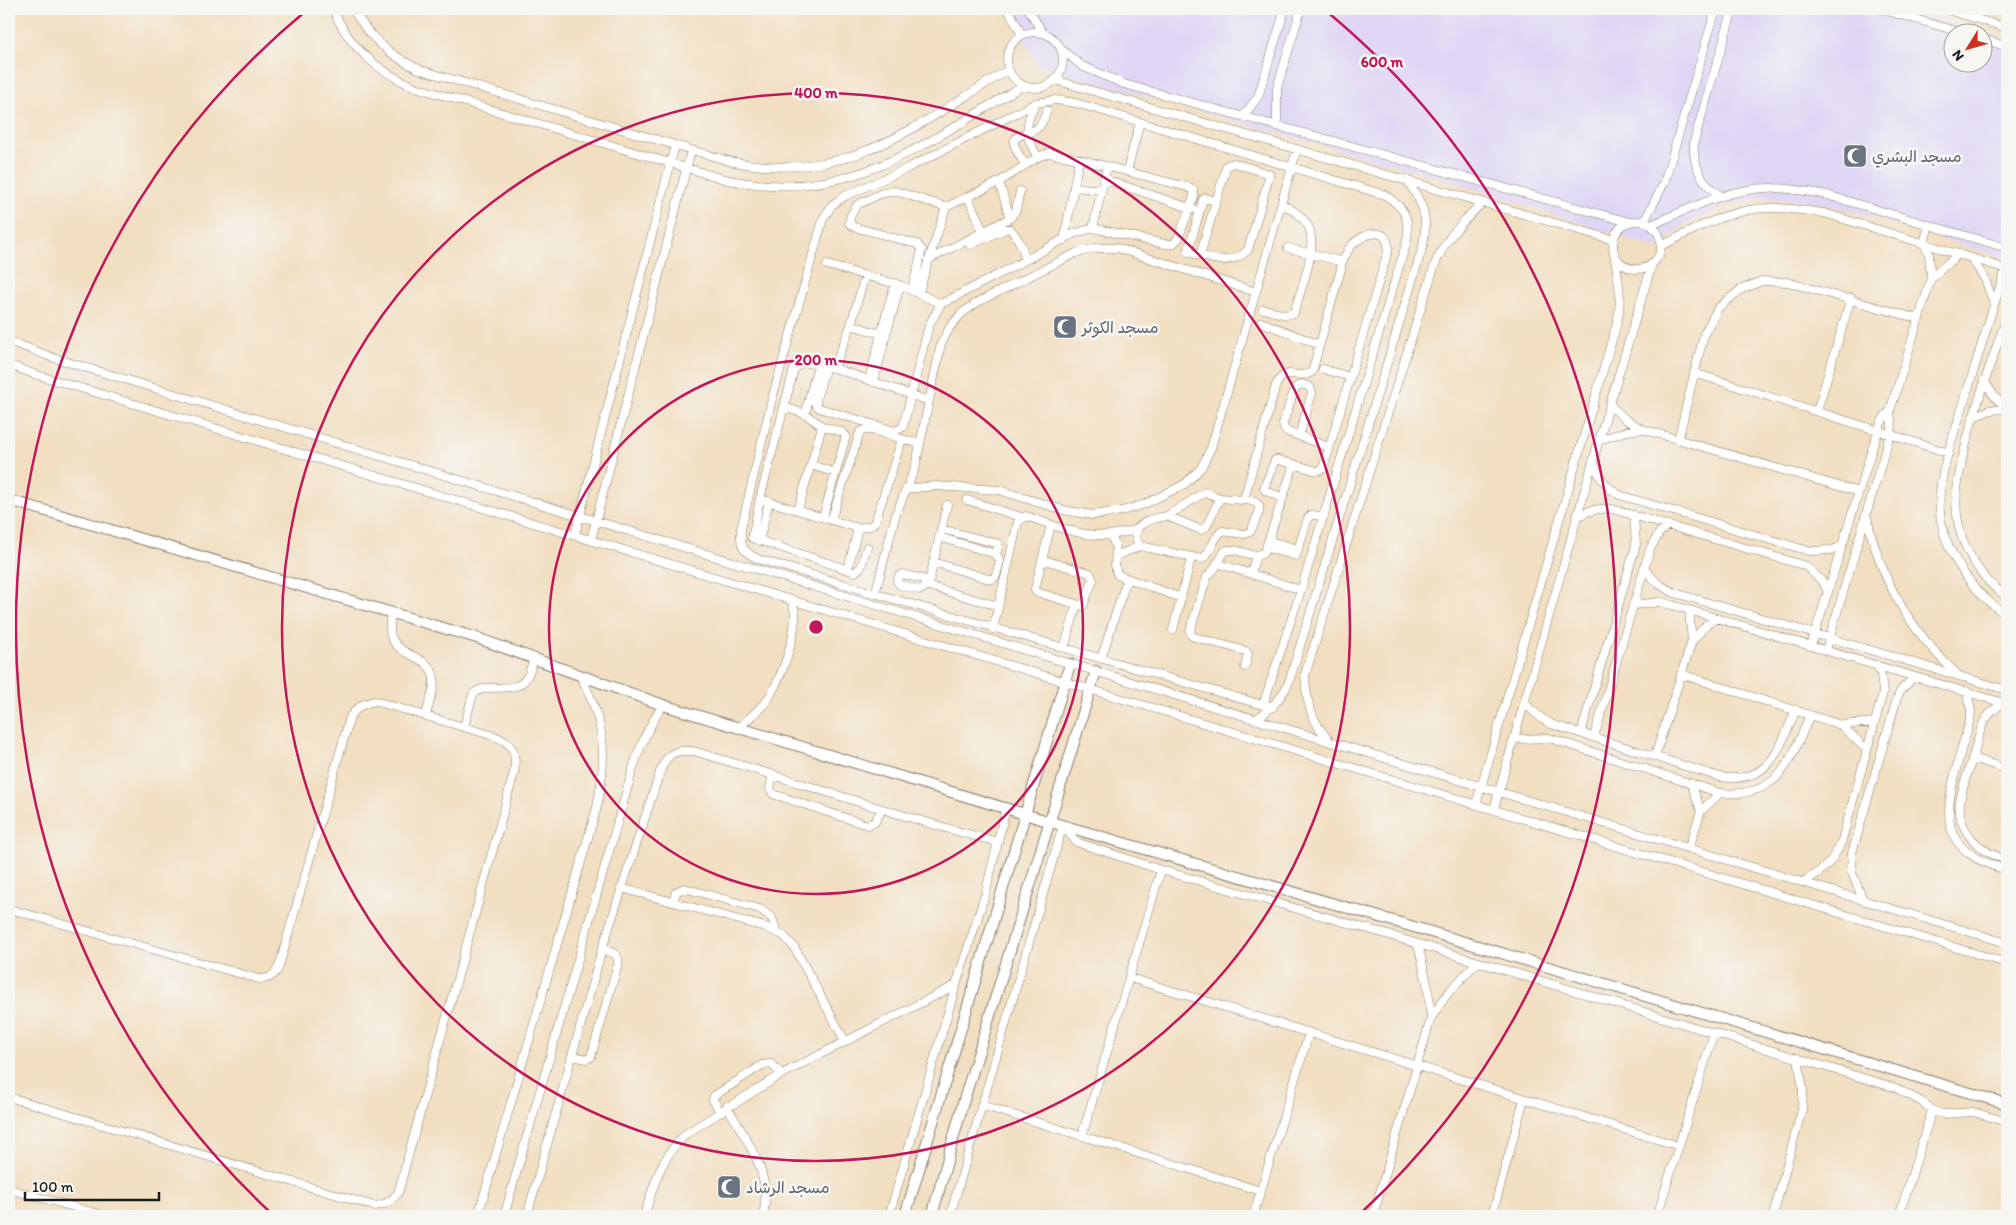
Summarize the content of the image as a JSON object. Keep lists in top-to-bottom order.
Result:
{
  "places": {
    "mosque": ["مسجد البشري", "مسجد الكوثر", "مسجد الرشاد"]
  },
  "scale_bar": "100 m",
  "north": "bottom left",
  "rings": ["600 m", "400 m", "200 m"]
}
